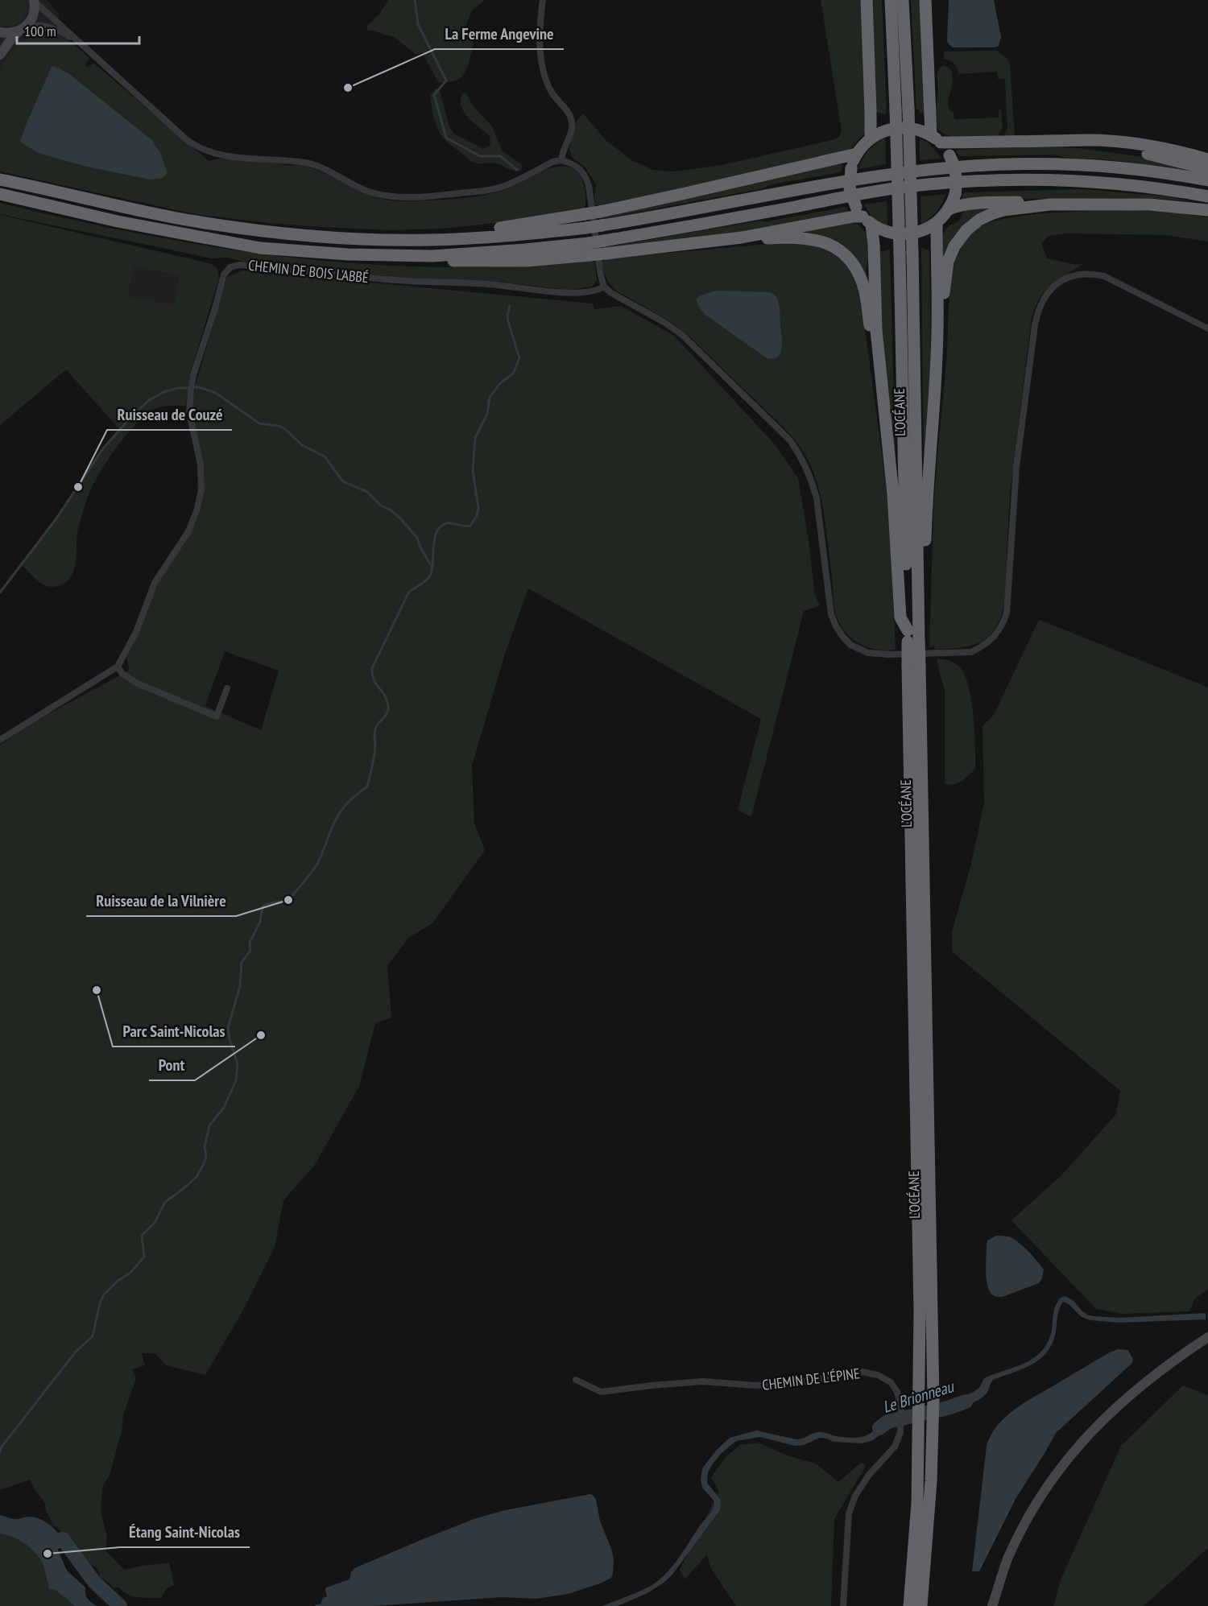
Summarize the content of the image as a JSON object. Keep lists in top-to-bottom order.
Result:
{
  "streets": {
    "highway": ["L’OCÉANE"],
    "street": ["CHEMIN DE BOIS L'ABBÉ", "CHEMIN DE L'ÉPINE"]
  },
  "water": ["Le Brionneau"],
  "places": [
    "La Ferme Angevine",
    "Ruisseau de Couzé",
    "Ruisseau de la Vilnière",
    "Parc Saint-Nicolas",
    "Pont",
    "Étang Saint-Nicolas"
  ],
  "scale_bar": "100 m"
}
